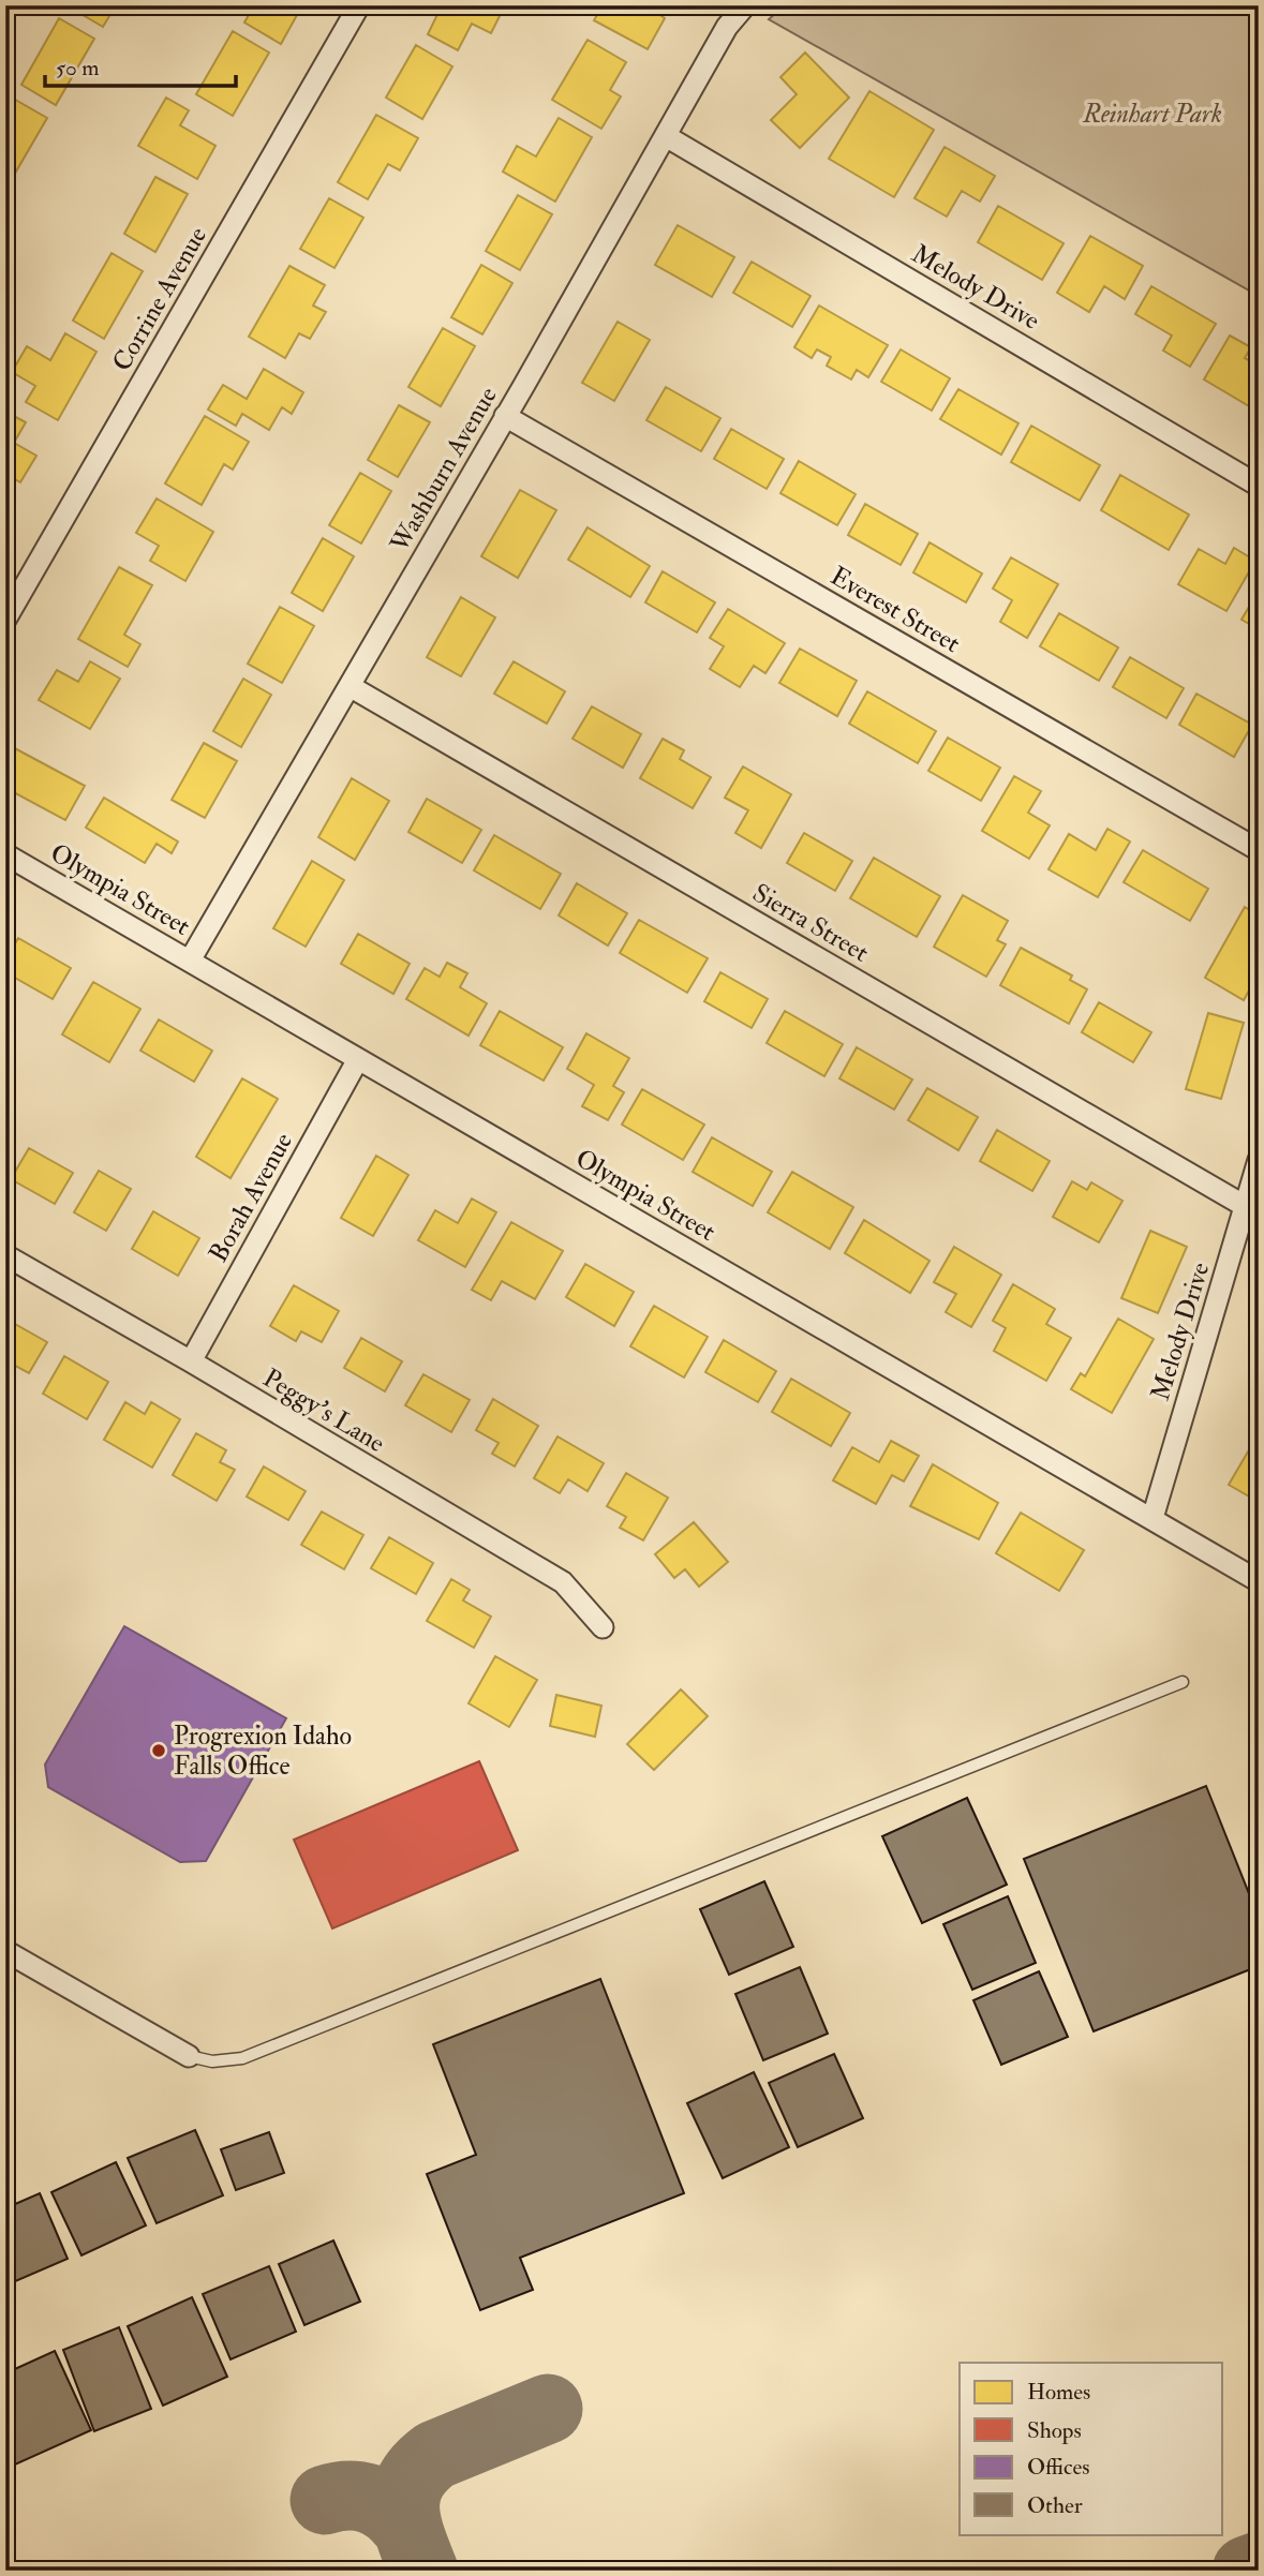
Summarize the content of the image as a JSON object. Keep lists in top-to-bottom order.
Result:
{
  "streets": {
    "street": [
      "Melody Drive",
      "Corrine Avenue",
      "Washburn Avenue",
      "Everest Street",
      "Olympia Street",
      "Sierra Street",
      "Borah Avenue",
      "Peggy's Lane"
    ]
  },
  "crossings": [
    ["Melody Drive", "Washburn Avenue"],
    ["Melody Drive", "Olympia Street"],
    ["Melody Drive", "Sierra Street"],
    ["Washburn Avenue", "Everest Street"],
    ["Washburn Avenue", "Olympia Street"],
    ["Washburn Avenue", "Sierra Street"],
    ["Olympia Street", "Borah Avenue"],
    ["Borah Avenue", "Peggy's Lane"]
  ],
  "parks": ["Reinhart Park"],
  "places": ["Progrexion Idaho Falls Office"],
  "legend": [
    "Homes",
    "Shops",
    "Offices",
    "Other"
  ],
  "scale_bar": "50 m"
}
